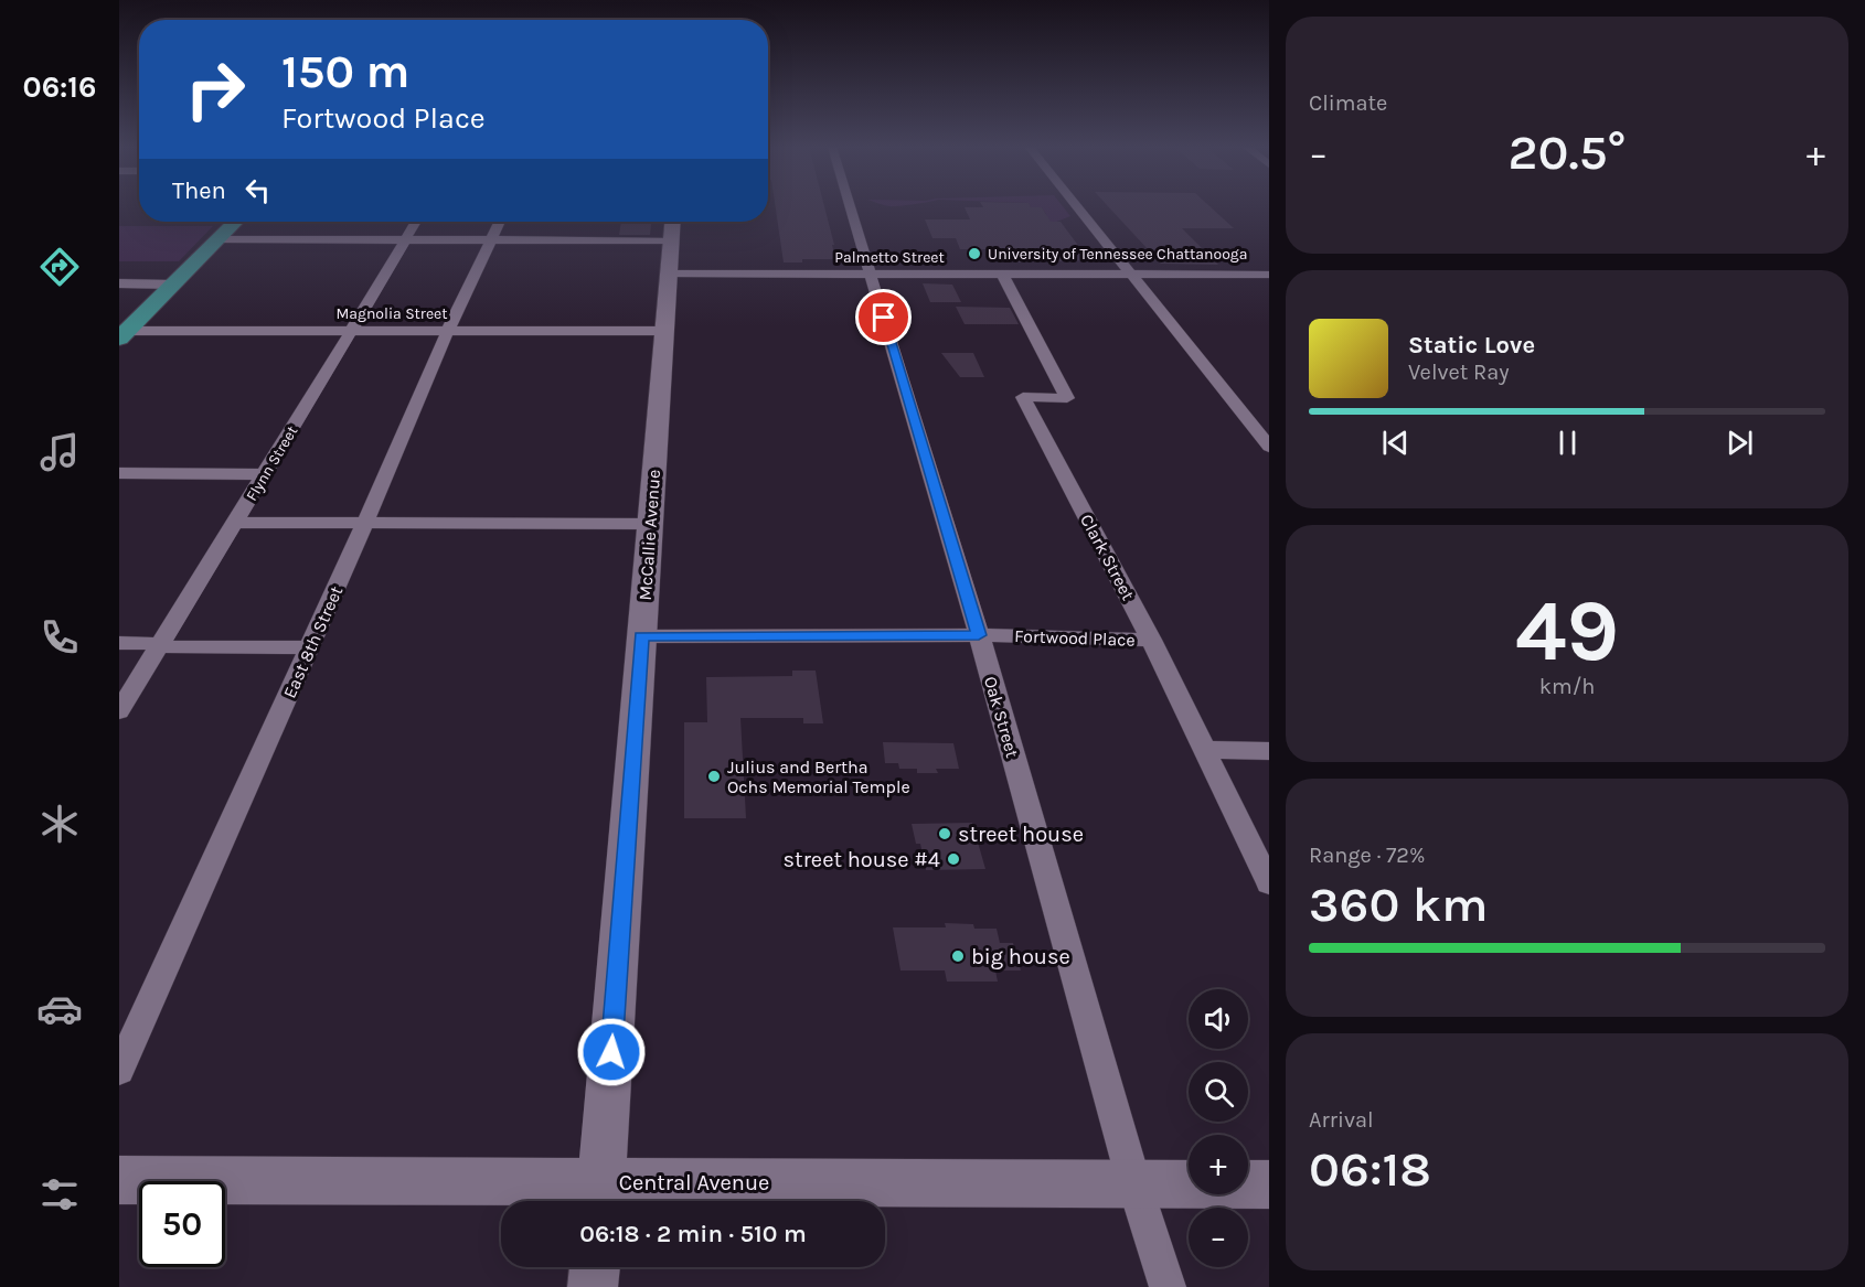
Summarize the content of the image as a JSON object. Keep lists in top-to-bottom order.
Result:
{
  "streets": {
    "main road": ["McCallie Avenue", "Central Avenue"],
    "street": [
      "Palmetto Street",
      "Magnolia Street",
      "Flynn Street",
      "Clark Street",
      "Fortwood Place",
      "East 8th Street",
      "Oak Street"
    ]
  },
  "crossings": [
    ["Palmetto Street", "McCallie Avenue"],
    ["Palmetto Street", "Clark Street"],
    ["Palmetto Street", "Oak Street"],
    ["Magnolia Street", "Flynn Street"],
    ["Magnolia Street", "McCallie Avenue"],
    ["Magnolia Street", "East 8th Street"],
    ["McCallie Avenue", "Fortwood Place"],
    ["McCallie Avenue", "Central Avenue"],
    ["Clark Street", "Fortwood Place"],
    ["Fortwood Place", "Oak Street"],
    ["Oak Street", "Central Avenue"]
  ],
  "places": [
    "University of Tennessee Chattanooga",
    "Julius and Bertha Ochs Memorial Temple",
    "street house",
    "street house #4",
    "big house"
  ],
  "page": {
    "tabs": "06:16",
    "tile": [
      "Climate",
      ["49", "km/h"],
      ["Range · 72%", "360 km"],
      ["Arrival", "06:18"]
    ],
    "turn": ["150 m", "Fortwood Place"],
    "heat": ["−", "20.5°", "+"],
    "then": "Then",
    "song": ["Static Love", "Velvet Ray"],
    "map_buttons": ["+", "−"],
    "limit": "50",
    "trip": "06:18 · 2 min · 510 m"
  }
}
